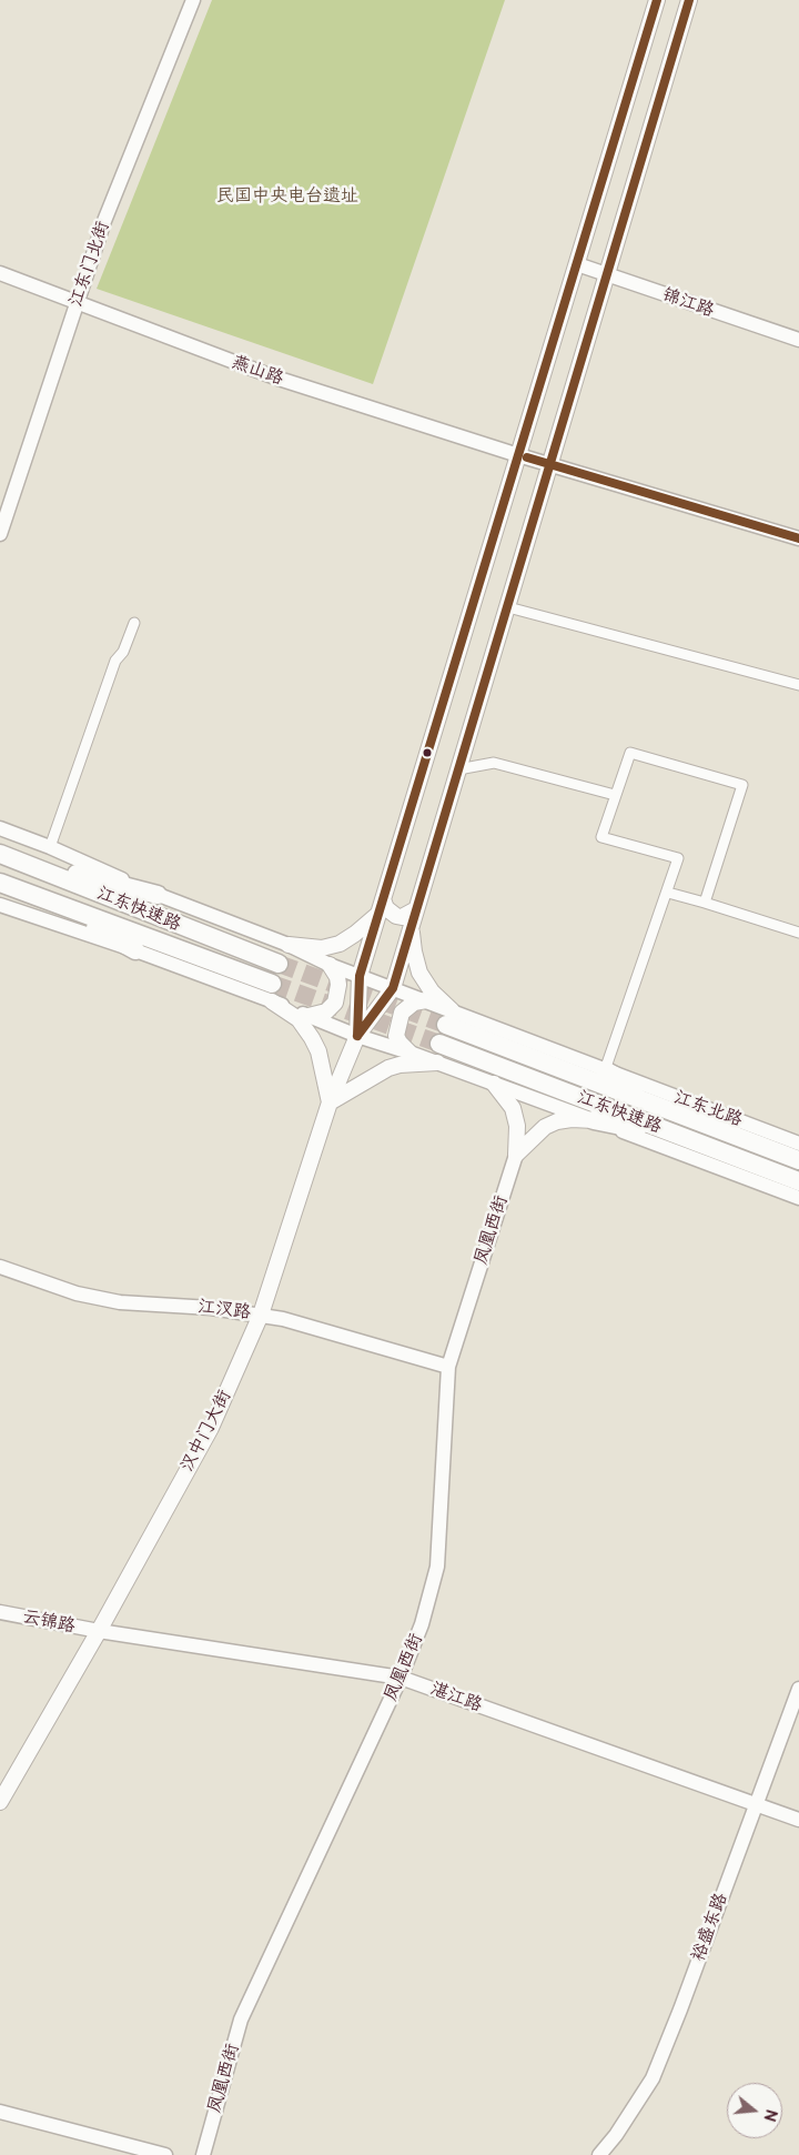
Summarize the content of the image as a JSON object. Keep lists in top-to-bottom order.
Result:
{
  "streets": {
    "highway": ["江东快速路"],
    "main road": ["汉中门大街"],
    "street": [
      "江东门北街",
      "锦江路",
      "燕山路",
      "江东北路",
      "凤凰西街",
      "江汊路",
      "云锦路",
      "湛江路",
      "裕盛东路"
    ]
  },
  "crossings": [
    ["江东门北街", "燕山路"],
    ["锦江路", "汉中门大街"],
    ["燕山路", "汉中门大街"],
    ["江东快速路", "江东北路"],
    ["江东北路", "汉中门大街"],
    ["凤凰西街", "江汊路"],
    ["凤凰西街", "湛江路"],
    ["江汊路", "汉中门大街"],
    ["汉中门大街", "云锦路"],
    ["汉中门大街", "湛江路"],
    ["云锦路", "湛江路"],
    ["湛江路", "裕盛东路"]
  ],
  "parks": ["民国中央电台遗址"],
  "north": "right"
}
